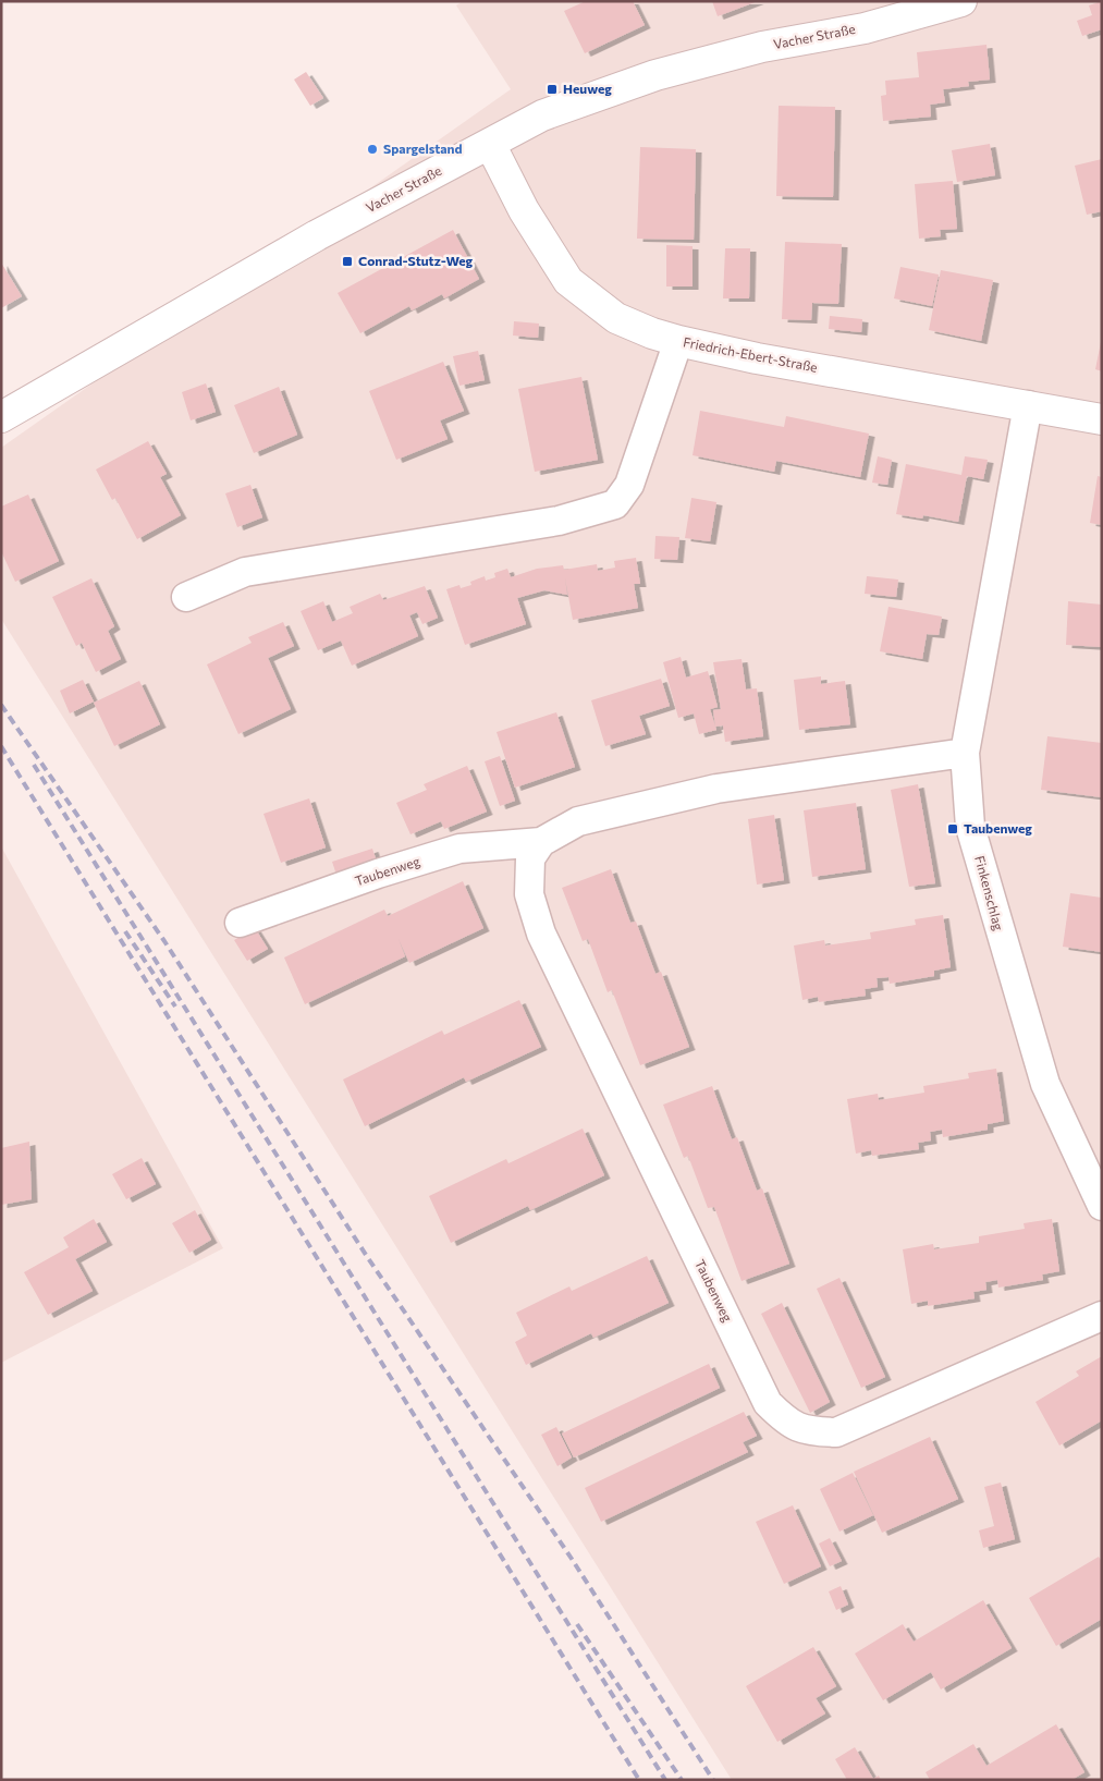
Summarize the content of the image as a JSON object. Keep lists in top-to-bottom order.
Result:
{
  "streets": {
    "street": [
      "Vacher Straße",
      "Friedrich-Ebert-Straße",
      "Taubenweg",
      "Finkenschlag"
    ]
  },
  "crossings": [
    ["Vacher Straße", "Friedrich-Ebert-Straße"],
    ["Friedrich-Ebert-Straße", "Finkenschlag"],
    ["Taubenweg", "Finkenschlag"]
  ],
  "places": {
    "transit": ["Heuweg", "Conrad-Stutz-Weg", "Taubenweg"],
    "other": ["Spargelstand"]
  }
}
